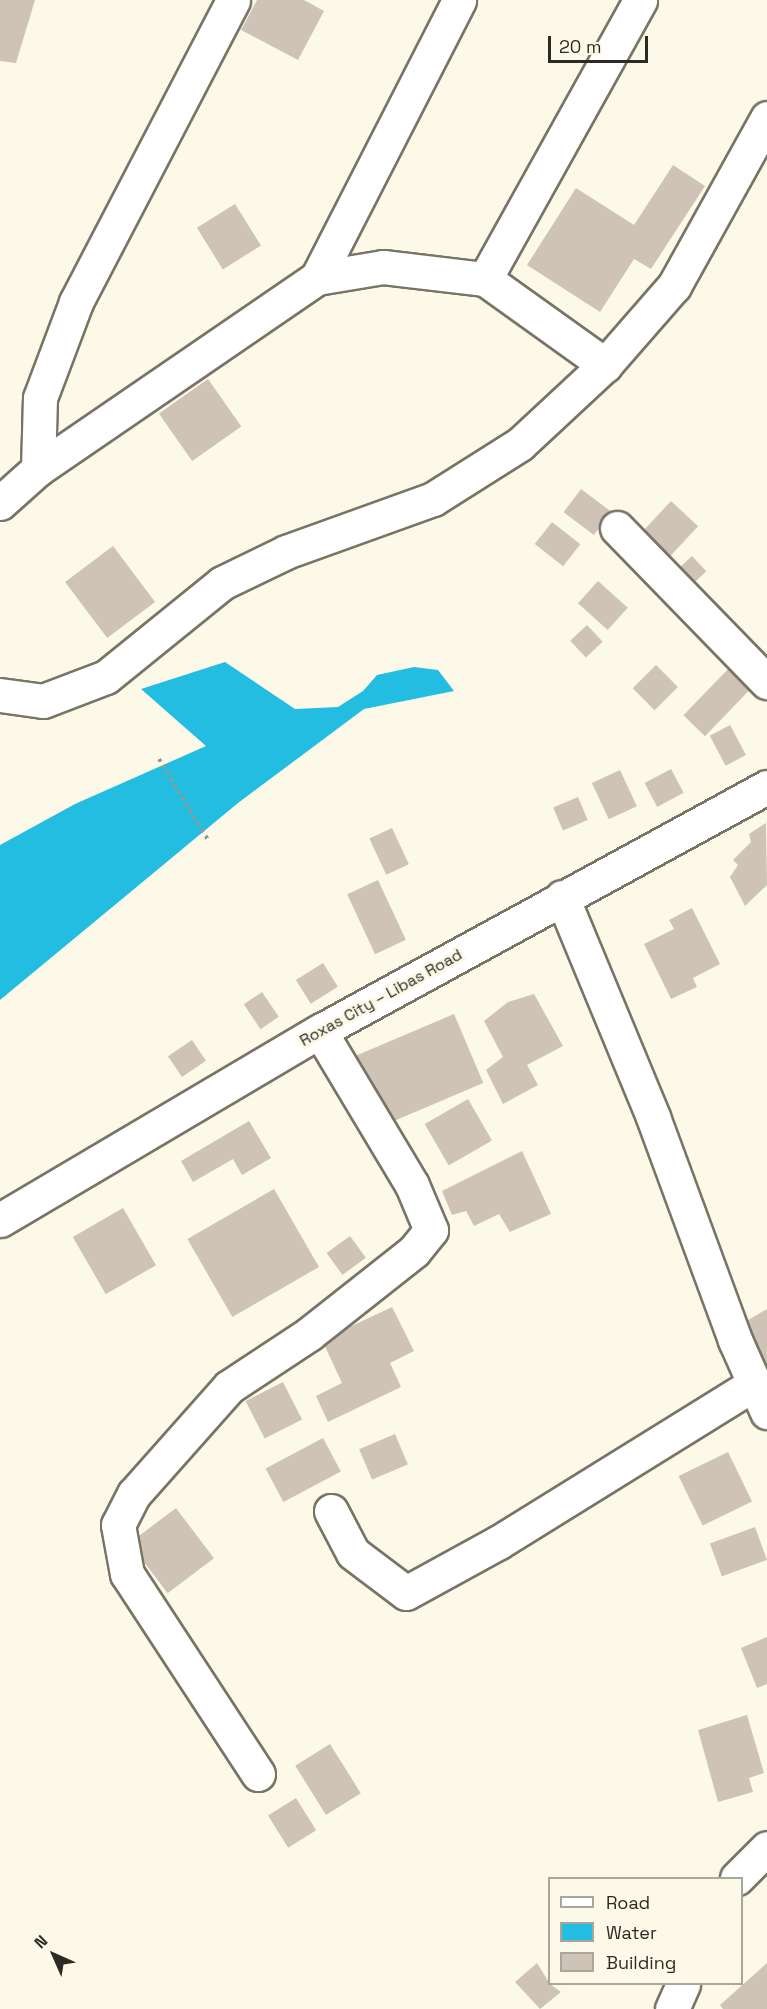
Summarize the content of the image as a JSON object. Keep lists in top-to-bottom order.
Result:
{
  "streets": {
    "street": ["Roxas City – Libas Road"]
  },
  "legend": ["Road", "Water", "Building"],
  "scale_bar": "20 m",
  "north": "top left"
}
